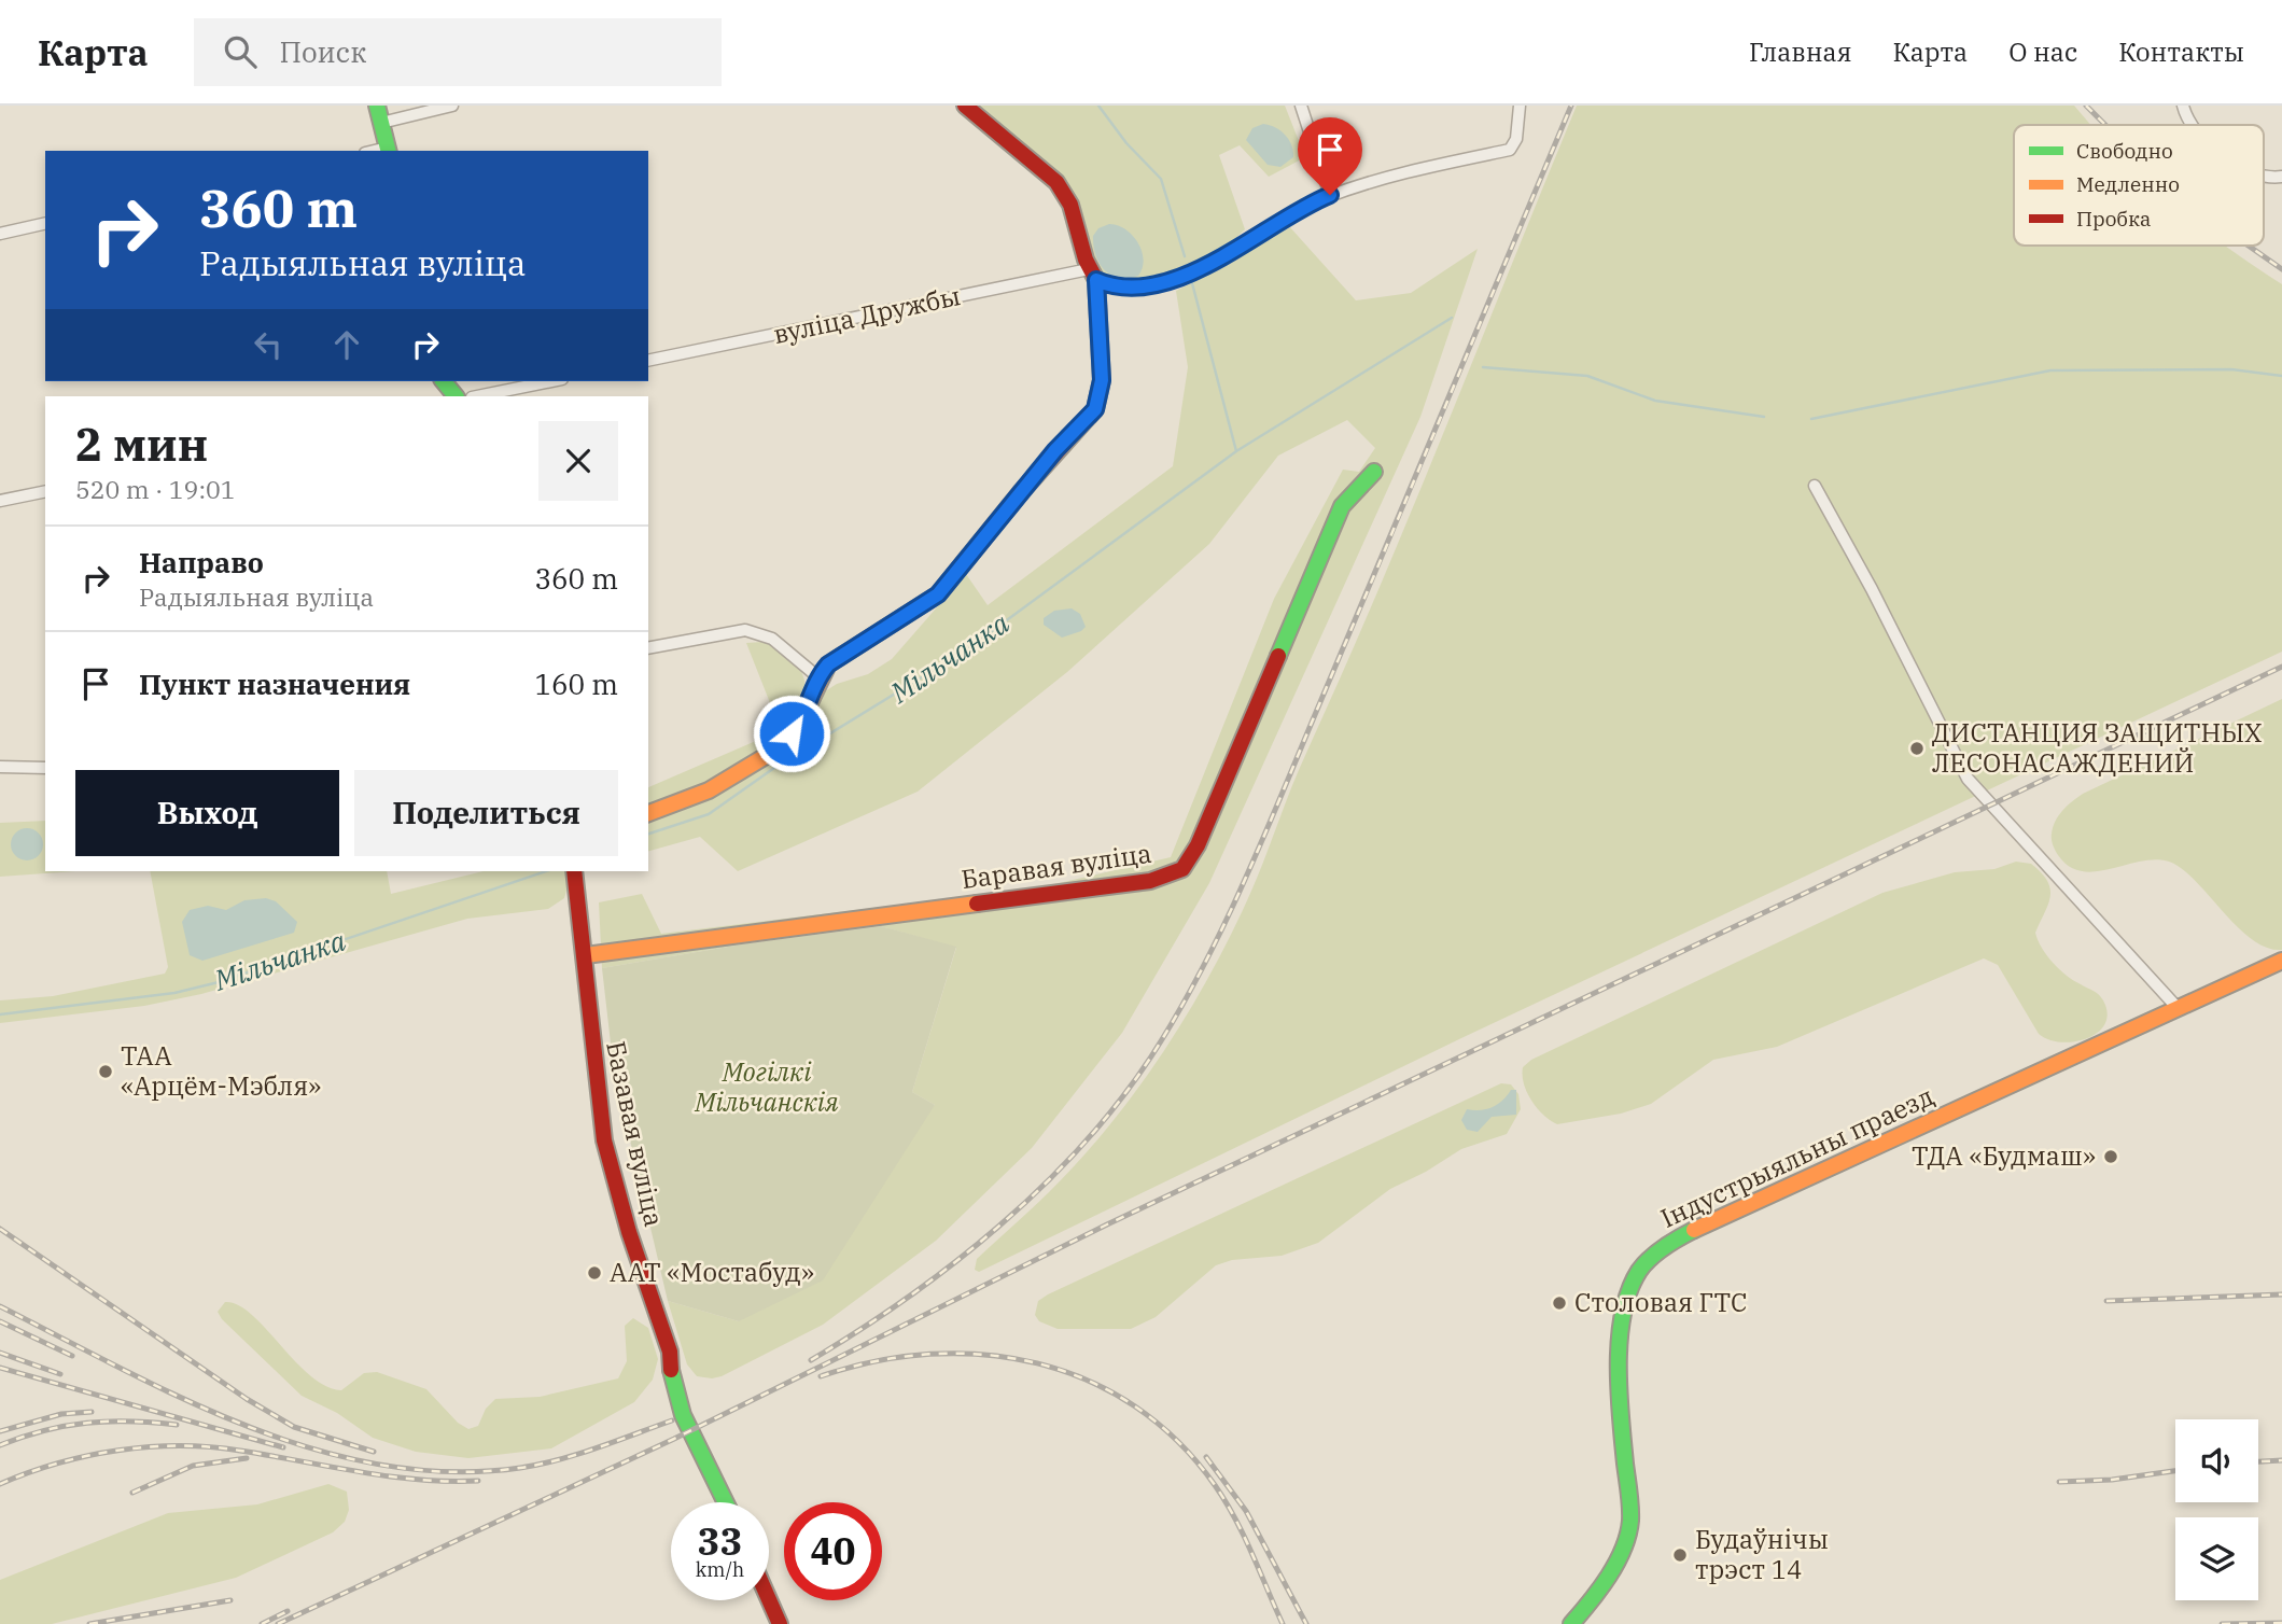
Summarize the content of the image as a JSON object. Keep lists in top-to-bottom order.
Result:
{
  "streets": {
    "street": [
      "вуліца Дружбы",
      "Баравая вуліца",
      "Базавая вуліца",
      "Індустрыяльны праезд"
    ]
  },
  "crossings": [
    ["Баравая вуліца", "Базавая вуліца"]
  ],
  "water": ["Мільчанка"],
  "parks": ["Могілкі Мільчанскія"],
  "places": [
    "ДИСТАНЦИЯ ЗАЩИТНЫХ ЛЕСОНАСАЖДЕНИЙ",
    "ТАА «Арцём-Мэбля»",
    "ТДА «Будмаш»",
    "ААТ «Мостабуд»",
    "Столовая ГТС",
    "Будаўнічы трэст 14"
  ],
  "legend": ["Свободно", "Медленно", "Пробка"],
  "page": {
    "header": "Карта",
    "search": "Поиск",
    "nav": [
      "Главная",
      "Карта",
      "О нас",
      "Контакты"
    ],
    "turn": ["360 m", "Радыяльная вуліца"],
    "heading": ["2 мин", "520 m · 19:01"],
    "list": [
      {
        "name": "Направо",
        "note": "Радыяльная вуліца",
        "value": "360 m"
      },
      {
        "name": "Пункт назначения",
        "value": "160 m"
      }
    ],
    "buttons": ["Выход", "Поделиться"],
    "speed": "33 km/h",
    "limit": "40"
  }
}
